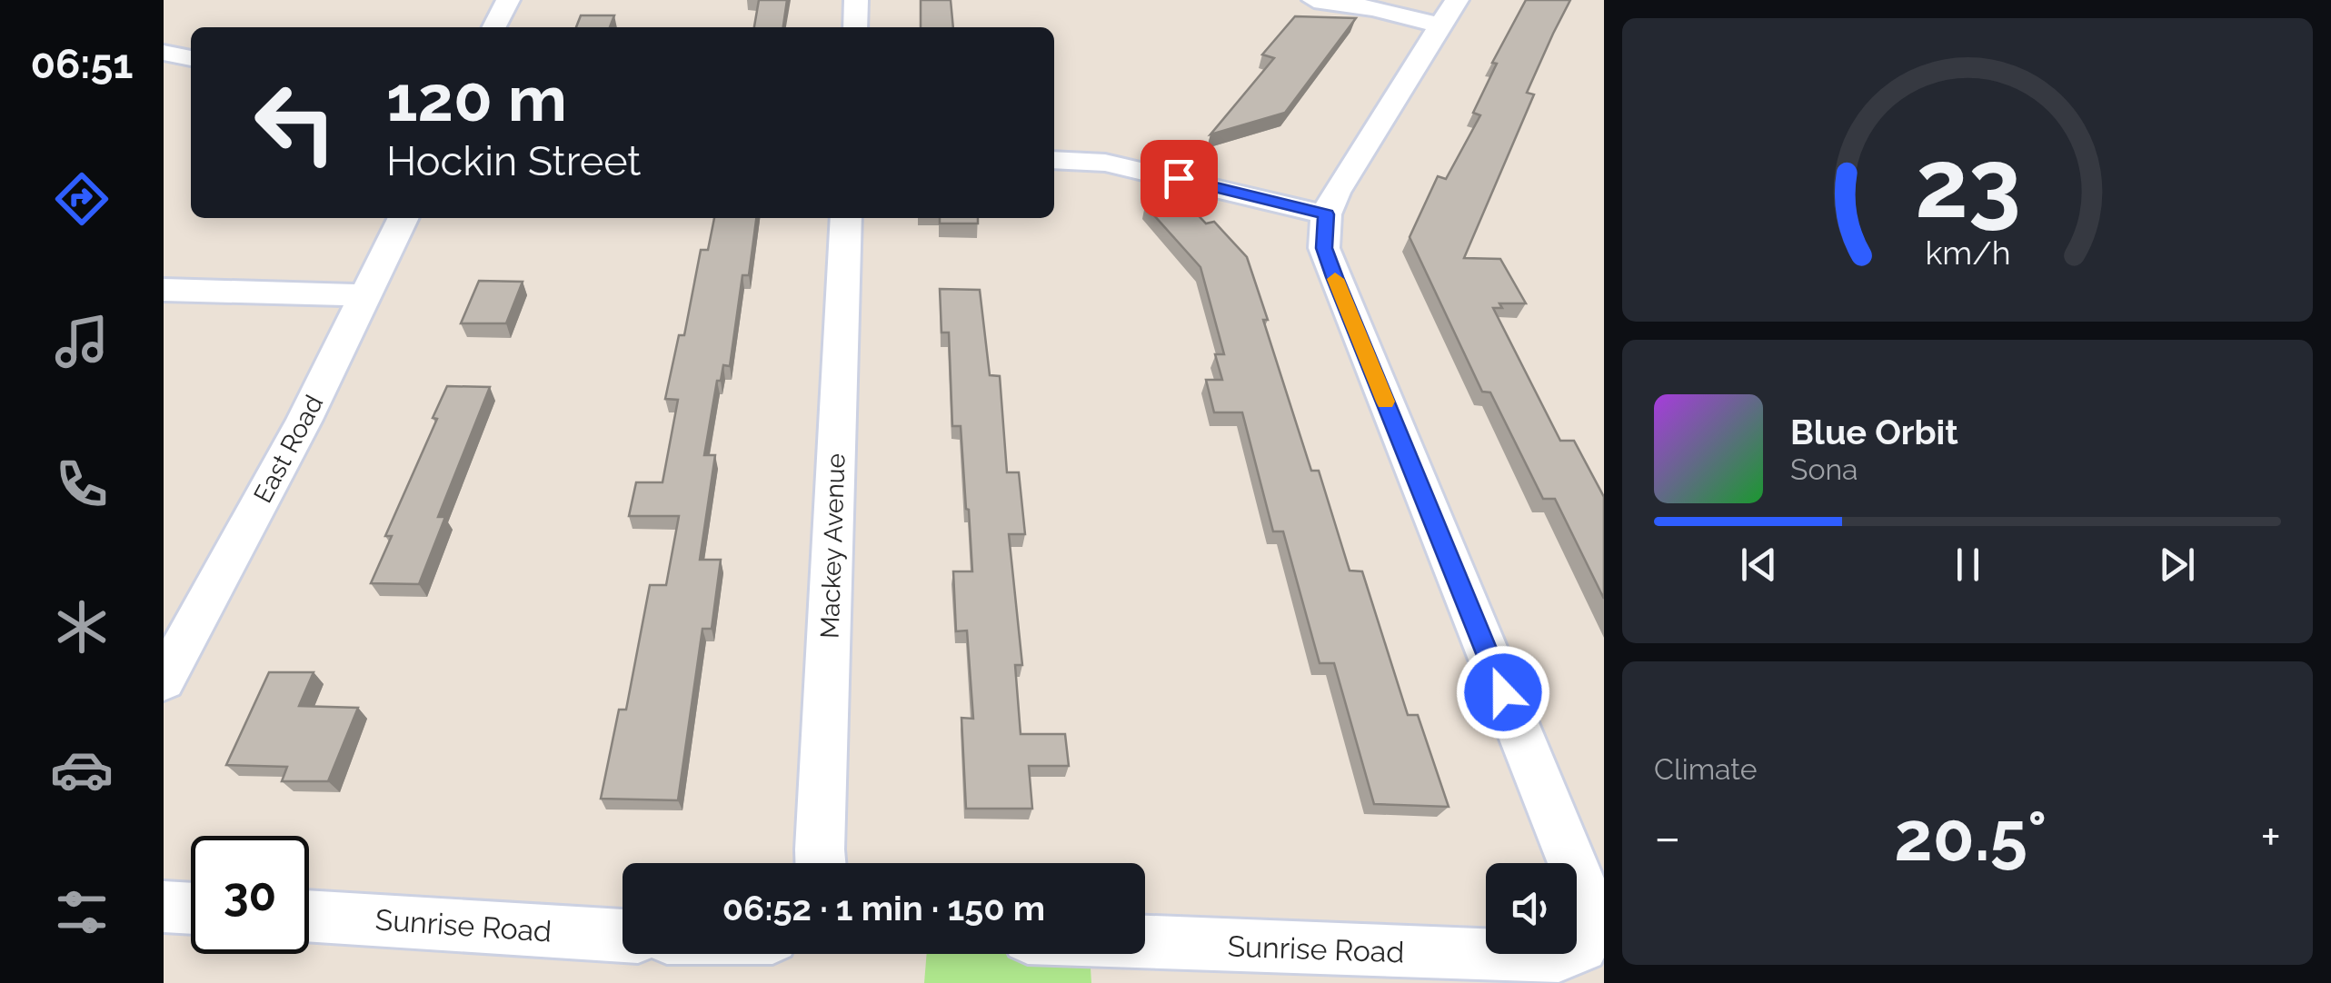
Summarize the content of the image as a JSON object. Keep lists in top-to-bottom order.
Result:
{
  "streets": {
    "street": ["East Road", "Mackey Avenue", "Sunrise Road"]
  },
  "page": {
    "tabs": "06:51",
    "turn": ["120 m", "Hockin Street"],
    "song": ["Blue Orbit", "Sona"],
    "tile": "Climate",
    "heat": ["−", "20.5°", "+"],
    "limit": "30",
    "trip": "06:52 · 1 min · 150 m",
    "gauge": ["23", "km/h"]
  }
}
